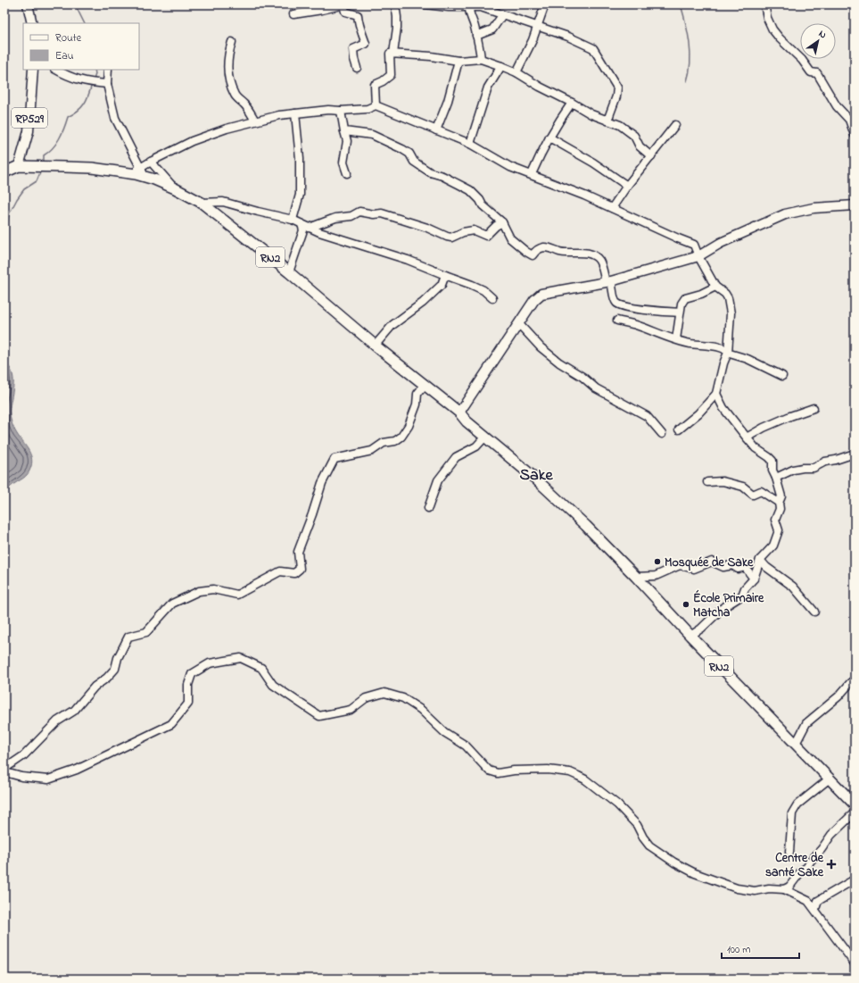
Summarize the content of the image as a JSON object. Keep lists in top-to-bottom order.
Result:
{
  "streets": {
    "highway": ["RN2"],
    "main road": ["RP529"]
  },
  "crossings": [
    ["RP529", "RN2"]
  ],
  "districts": ["Sake"],
  "places": {
    "other": ["Mosquée de Sake", "École Primaire Matcha"],
    "health": ["Centre de santé Sake"]
  },
  "legend": ["Route", "Eau"],
  "scale_bar": "100 m",
  "north": "top right"
}
